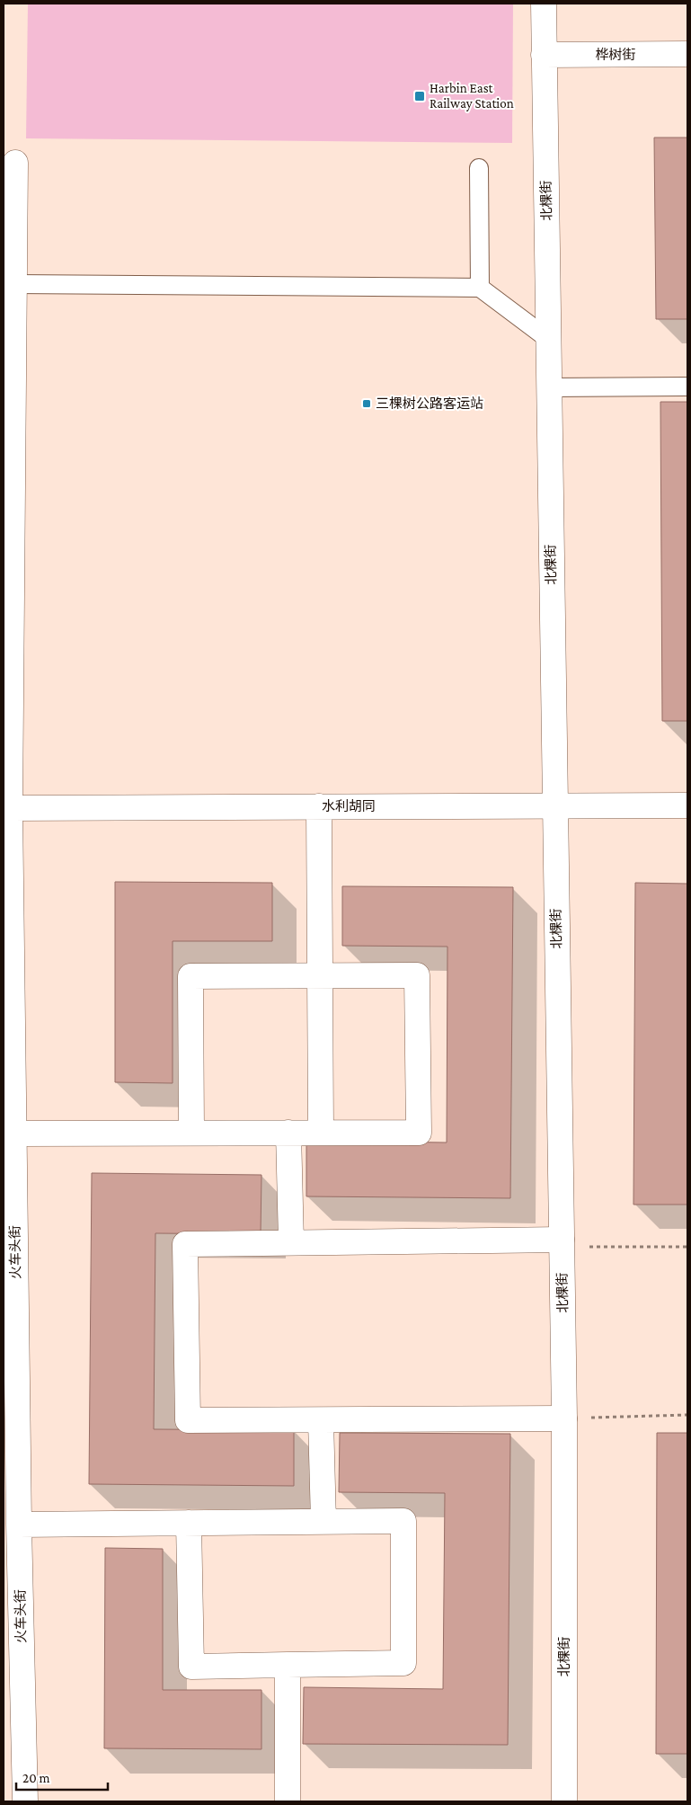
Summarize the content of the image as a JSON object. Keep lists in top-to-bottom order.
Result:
{
  "streets": {
    "street": [
      "桦树街",
      "北棵街",
      "水利胡同",
      "火车头街"
    ]
  },
  "crossings": [
    ["桦树街", "北棵街"],
    ["北棵街", "水利胡同"],
    ["水利胡同", "火车头街"]
  ],
  "places": {
    "transit": ["Harbin East Railway Station", "三棵树公路客运站"]
  },
  "scale_bar": "20 m"
}
